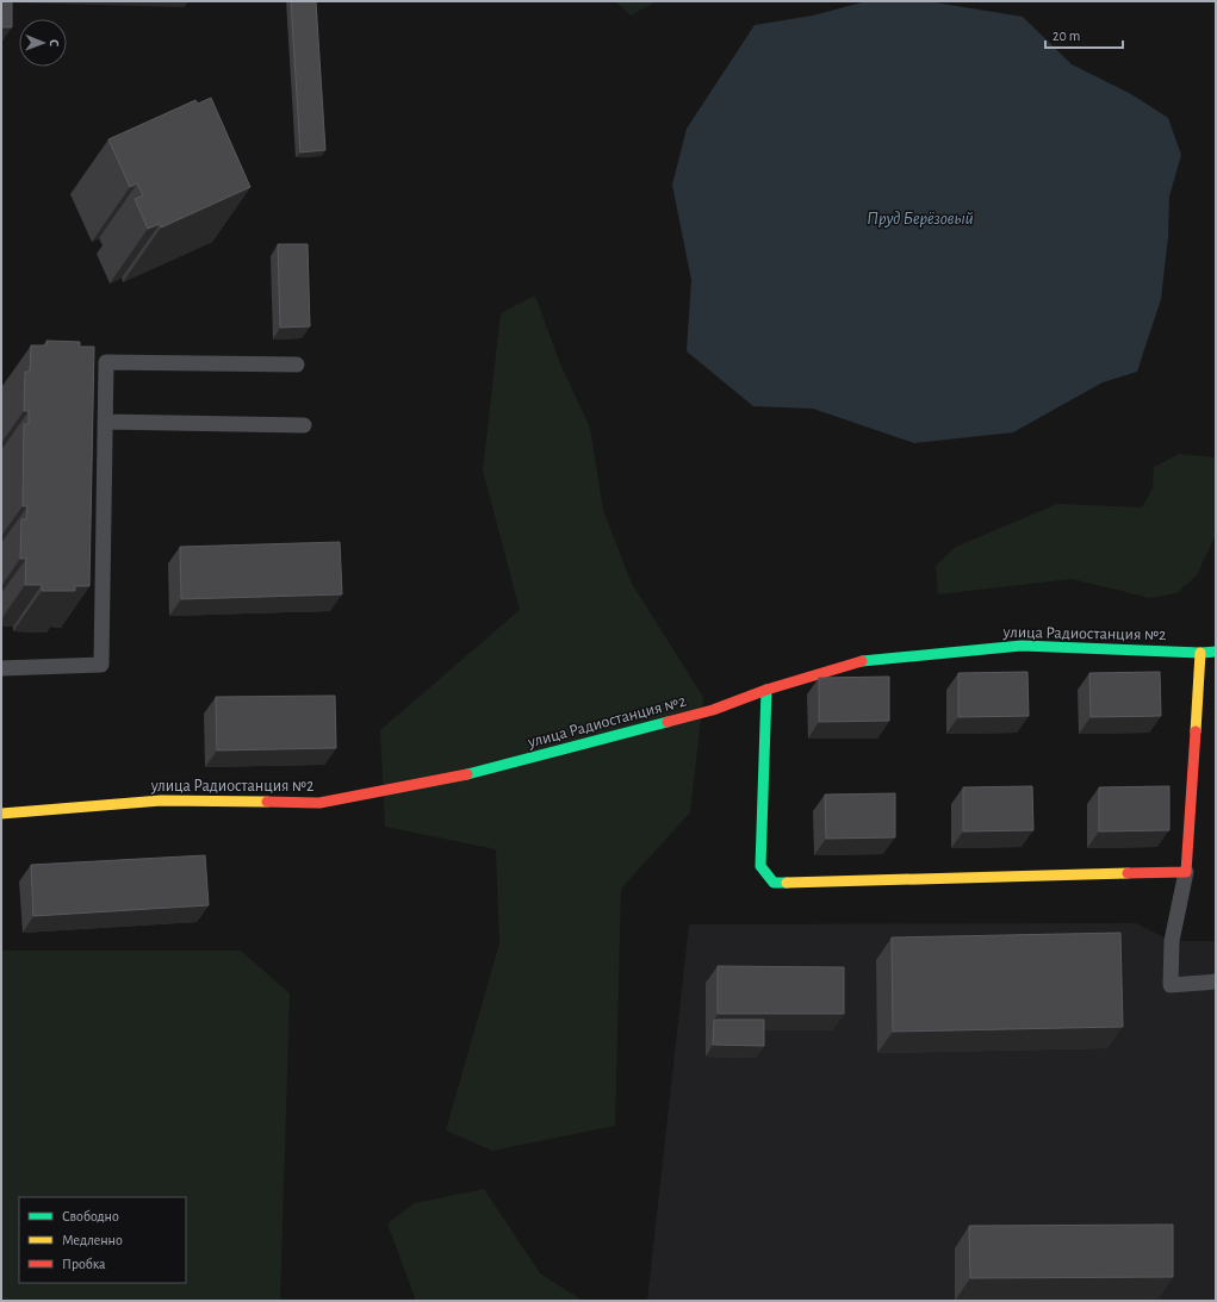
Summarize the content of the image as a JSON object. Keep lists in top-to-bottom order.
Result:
{
  "streets": {
    "street": ["улица Радиостанция №2"]
  },
  "water": ["Пруд Берёзовый"],
  "legend": ["Свободно", "Медленно", "Пробка"],
  "scale_bar": "20 m",
  "north": "right"
}
